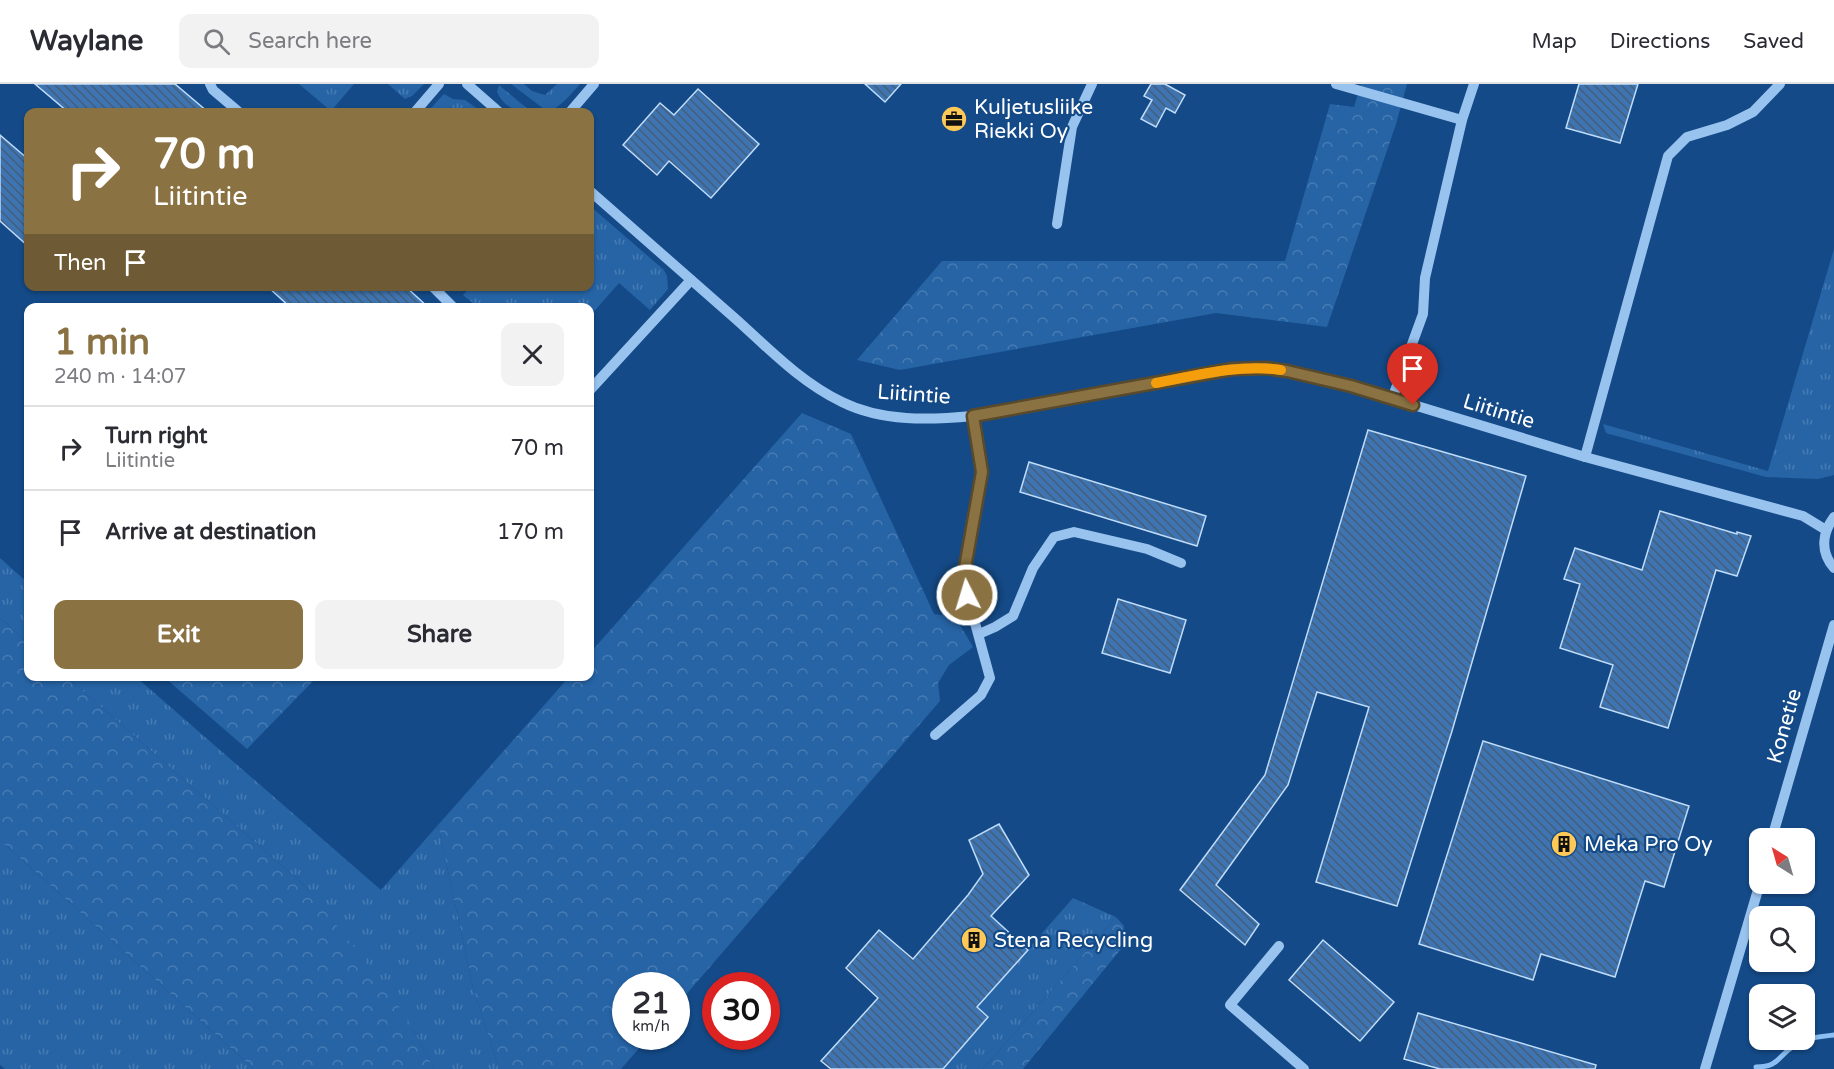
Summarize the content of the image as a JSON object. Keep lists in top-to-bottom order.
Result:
{
  "streets": {
    "street": ["Liitintie", "Konetie"]
  },
  "places": {
    "office": ["Kuljetusliike Riekki Oy"],
    "building": ["Meka Pro Oy", "Stena Recycling"]
  },
  "north": "top left",
  "page": {
    "header": "Waylane",
    "search": "Search here",
    "nav": ["Map", "Directions", "Saved"],
    "turn": ["70 m", "Liitintie"],
    "then": "Then",
    "heading": ["1 min", "240 m · 14:07"],
    "list": [
      {
        "name": "Turn right",
        "note": "Liitintie",
        "value": "70 m"
      },
      {
        "name": "Arrive at destination",
        "value": "170 m"
      }
    ],
    "buttons": ["Exit", "Share"],
    "speed": "21 km/h",
    "limit": "30"
  }
}
